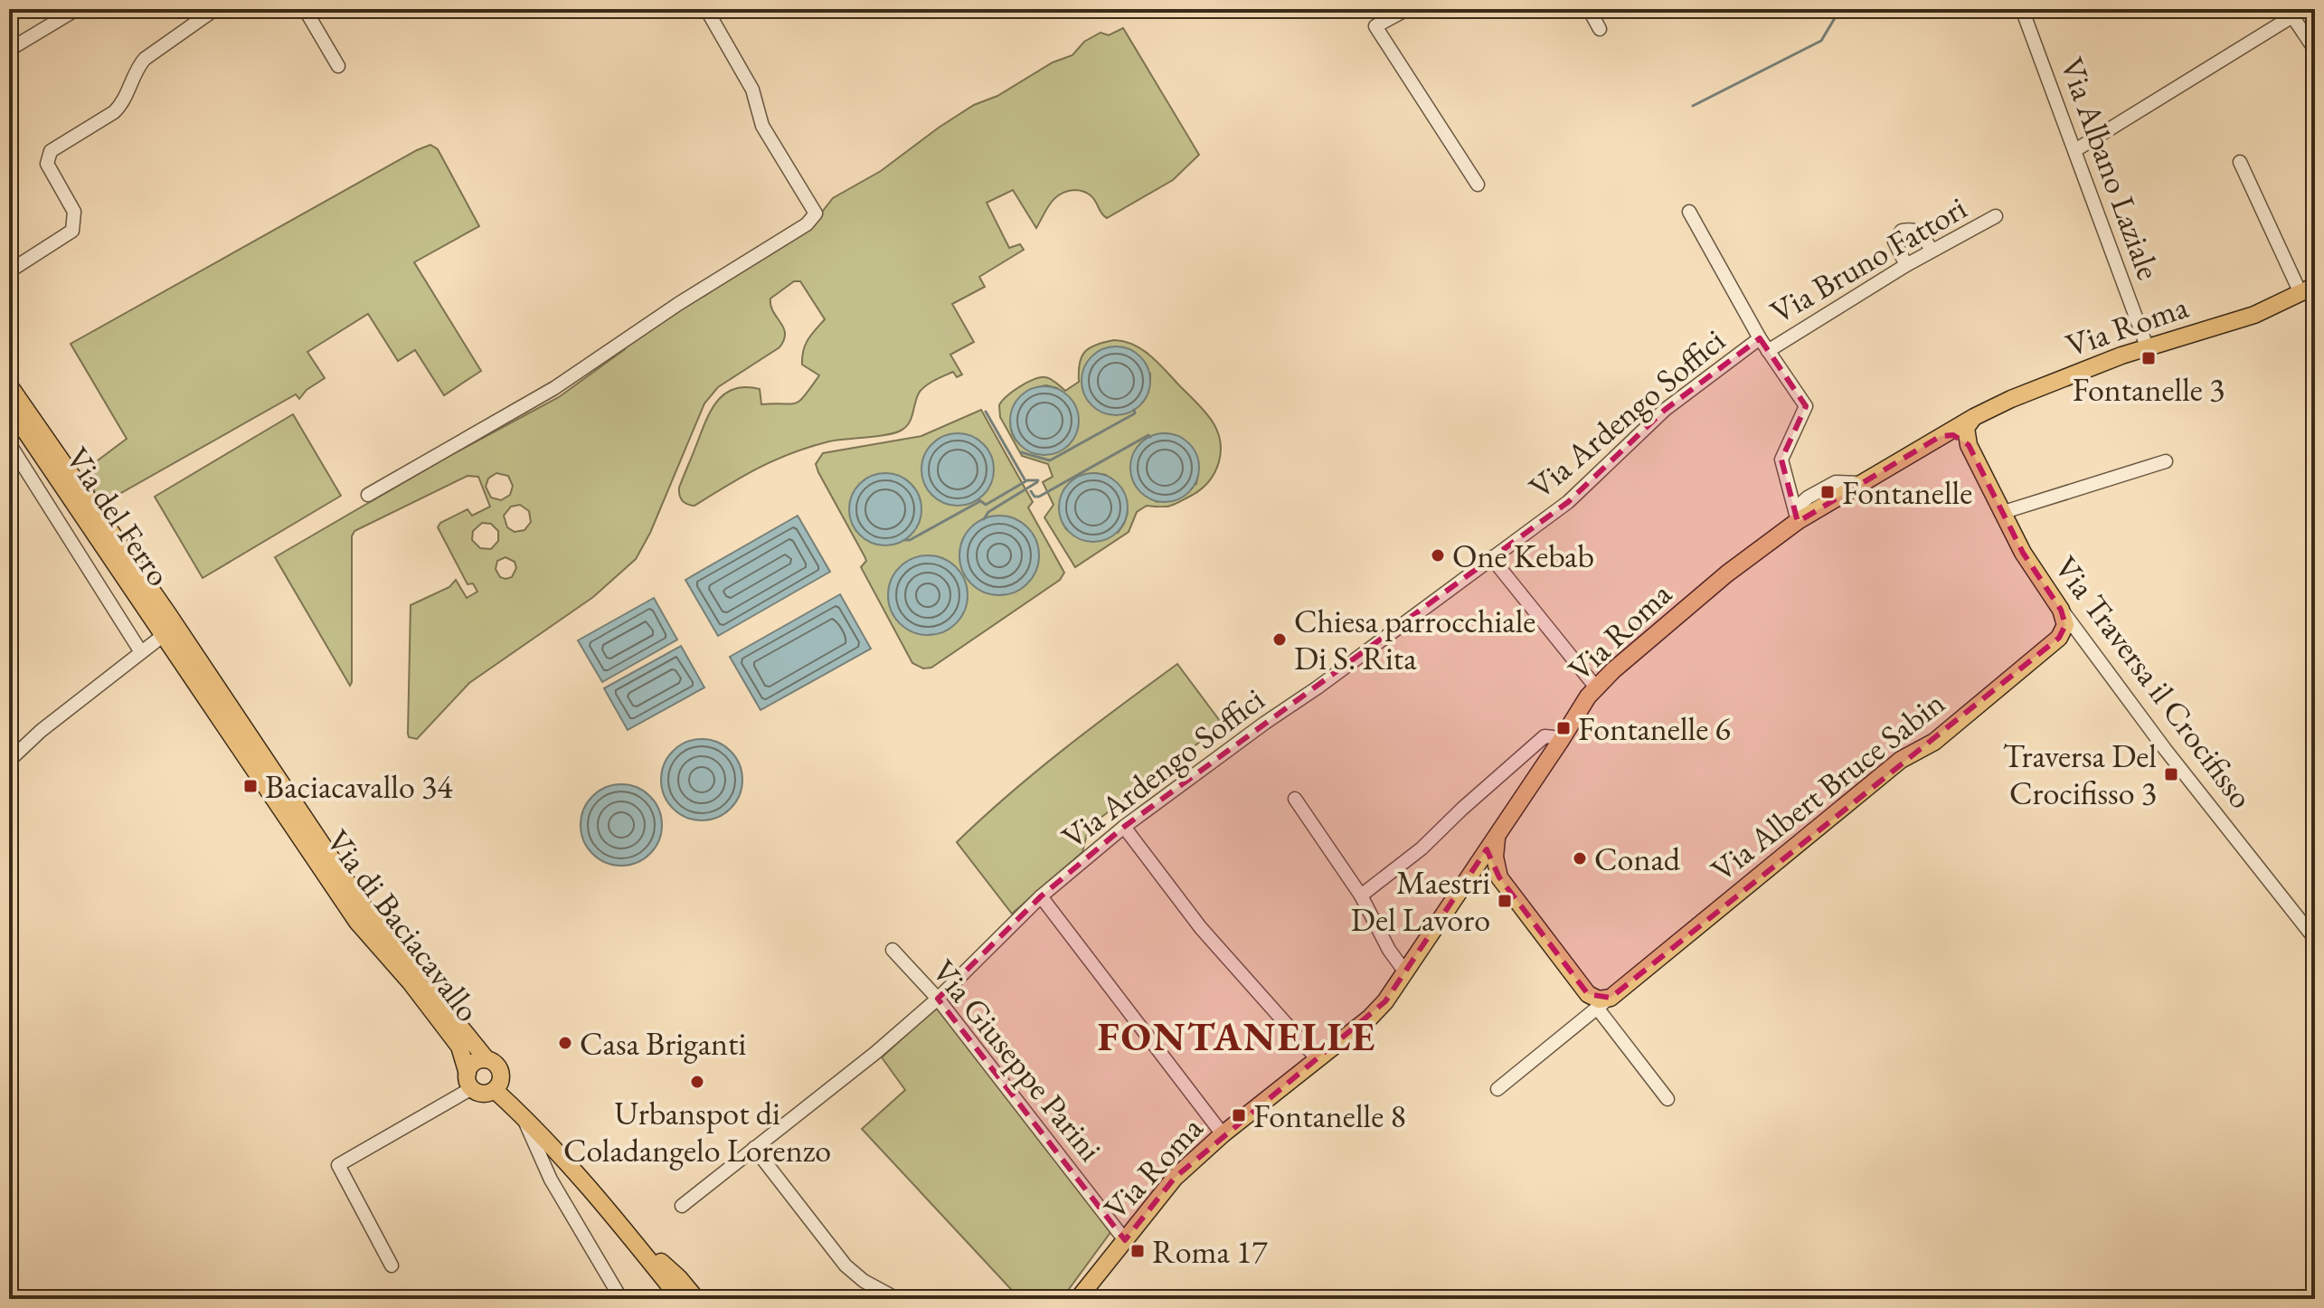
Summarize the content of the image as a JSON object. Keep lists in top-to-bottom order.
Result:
{
  "streets": {
    "main road": [
      "Via Roma",
      "Via del Ferro",
      "Via Traversa il Crocifisso",
      "Via Albert Bruce Sabin",
      "Via di Baciacavallo"
    ],
    "street": [
      "Via Albano Laziale",
      "Via Bruno Fattori",
      "Via Ardengo Soffici",
      "Via Giuseppe Parini"
    ]
  },
  "crossings": [
    ["Via Albano Laziale", "Via Roma"],
    ["Via Roma", "Via Giuseppe Parini"],
    ["Via Ardengo Soffici", "Via Giuseppe Parini"],
    ["Via del Ferro", "Via di Baciacavallo"]
  ],
  "districts": ["FONTANELLE"],
  "places": {
    "transit": [
      "Fontanelle 3",
      "Fontanelle",
      "Fontanelle 6",
      "Traversa Del Crocifisso 3",
      "Baciacavallo 34",
      "Maestri Del Lavoro",
      "Fontanelle 8",
      "Roma 17"
    ],
    "other": [
      "One Kebab",
      "Chiesa parrocchiale Di S. Rita",
      "Conad",
      "Casa Briganti",
      "Urbanspot di Coladangelo Lorenzo"
    ]
  }
}
